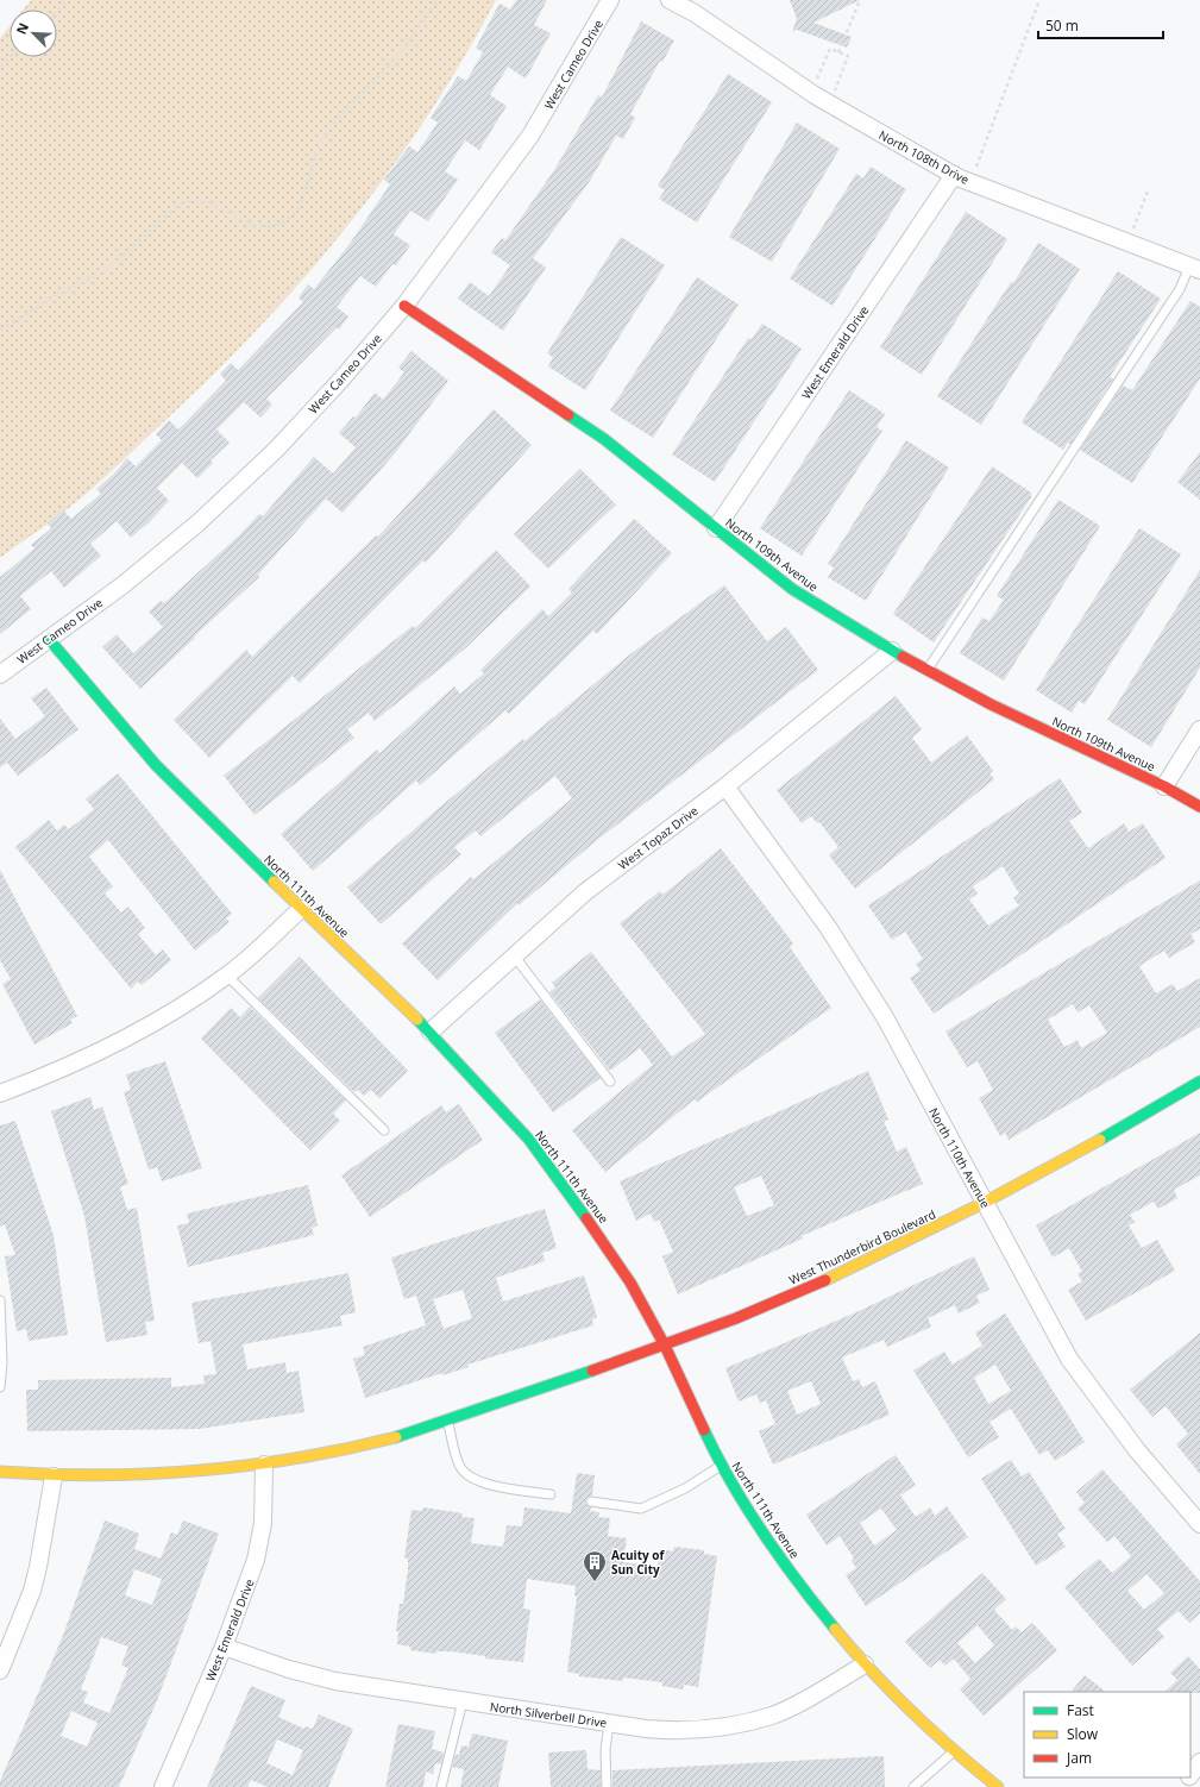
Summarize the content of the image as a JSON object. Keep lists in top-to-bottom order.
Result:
{
  "streets": {
    "street": [
      "West Cameo Drive",
      "North 108th Drive",
      "West Emerald Drive",
      "North 109th Avenue",
      "West Topaz Drive",
      "North 111th Avenue",
      "North 110th Avenue",
      "West Thunderbird Boulevard",
      "North Silverbell Drive"
    ]
  },
  "crossings": [
    ["West Cameo Drive", "North 109th Avenue"],
    ["West Cameo Drive", "North 111th Avenue"],
    ["North 108th Drive", "West Emerald Drive"],
    ["West Emerald Drive", "North 109th Avenue"],
    ["West Emerald Drive", "West Thunderbird Boulevard"],
    ["West Emerald Drive", "North Silverbell Drive"],
    ["North 109th Avenue", "West Topaz Drive"],
    ["West Topaz Drive", "North 111th Avenue"],
    ["West Topaz Drive", "North 110th Avenue"],
    ["North 111th Avenue", "West Thunderbird Boulevard"],
    ["North 111th Avenue", "North Silverbell Drive"],
    ["North 110th Avenue", "West Thunderbird Boulevard"]
  ],
  "places": {
    "building": ["Acuity of Sun City"]
  },
  "legend": ["Fast", "Slow", "Jam"],
  "scale_bar": "50 m",
  "north": "top left"
}
